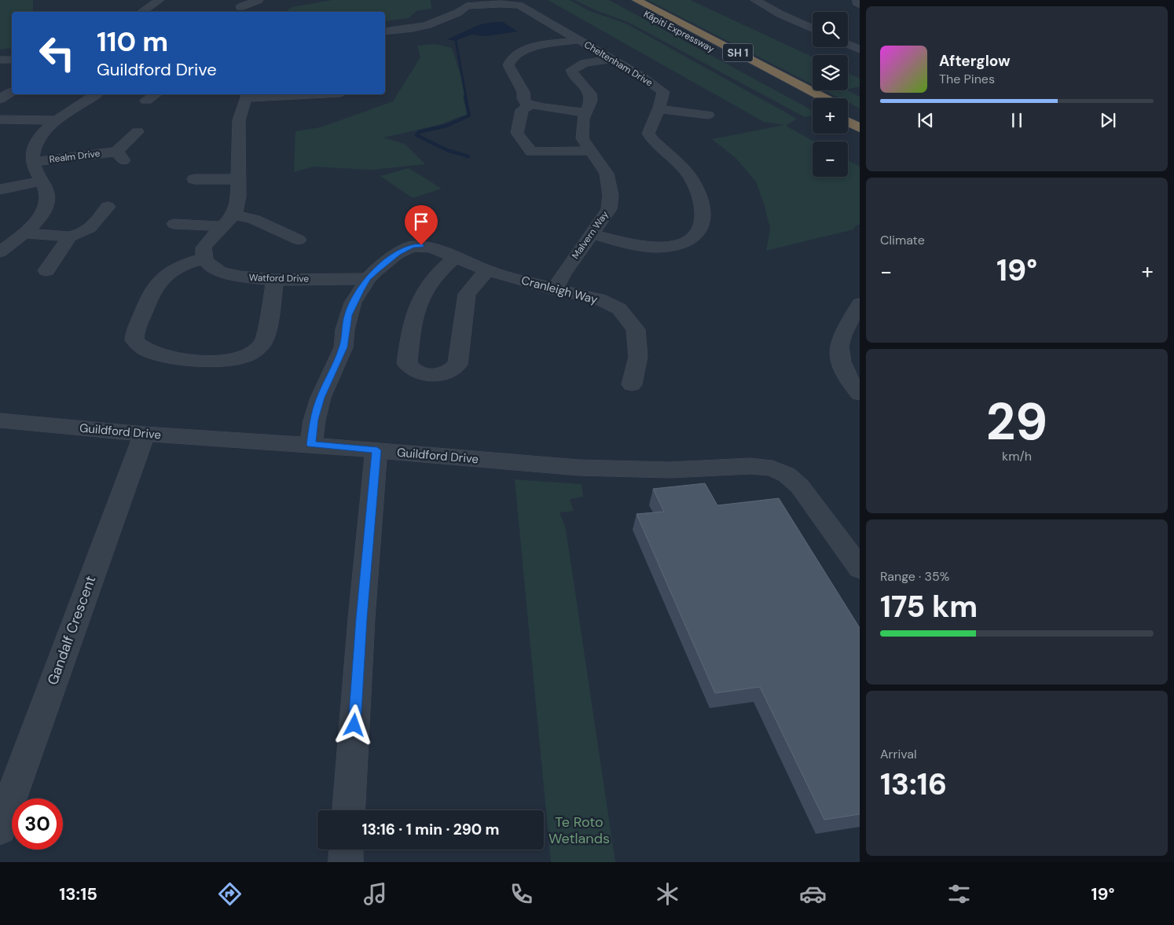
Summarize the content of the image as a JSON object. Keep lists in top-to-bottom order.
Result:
{
  "streets": {
    "highway": ["Kāpiti Expressway", "SH 1"],
    "street": [
      "Cheltenham Drive",
      "Realm Drive",
      "Malvern Way",
      "Watford Drive",
      "Cranleigh Way",
      "Guildford Drive",
      "Gandalf Crescent"
    ]
  },
  "crossings": [
    ["Cheltenham Drive", "Malvern Way"],
    ["Malvern Way", "Cranleigh Way"],
    ["Watford Drive", "Cranleigh Way"],
    ["Guildford Drive", "Gandalf Crescent"]
  ],
  "parks": ["Te Roto Wetlands"],
  "page": {
    "map_buttons": ["+", "−"],
    "turn": ["110 m", "Guildford Drive"],
    "song": ["Afterglow", "The Pines"],
    "tile": [
      "Climate",
      ["29", "km/h"],
      ["Range · 35%", "175 km"],
      ["Arrival", "13:16"]
    ],
    "heat": ["−", "19°", "+"],
    "limit": "30",
    "trip": "13:16 · 1 min · 290 m",
    "tabs": ["13:15", "19°"]
  }
}
